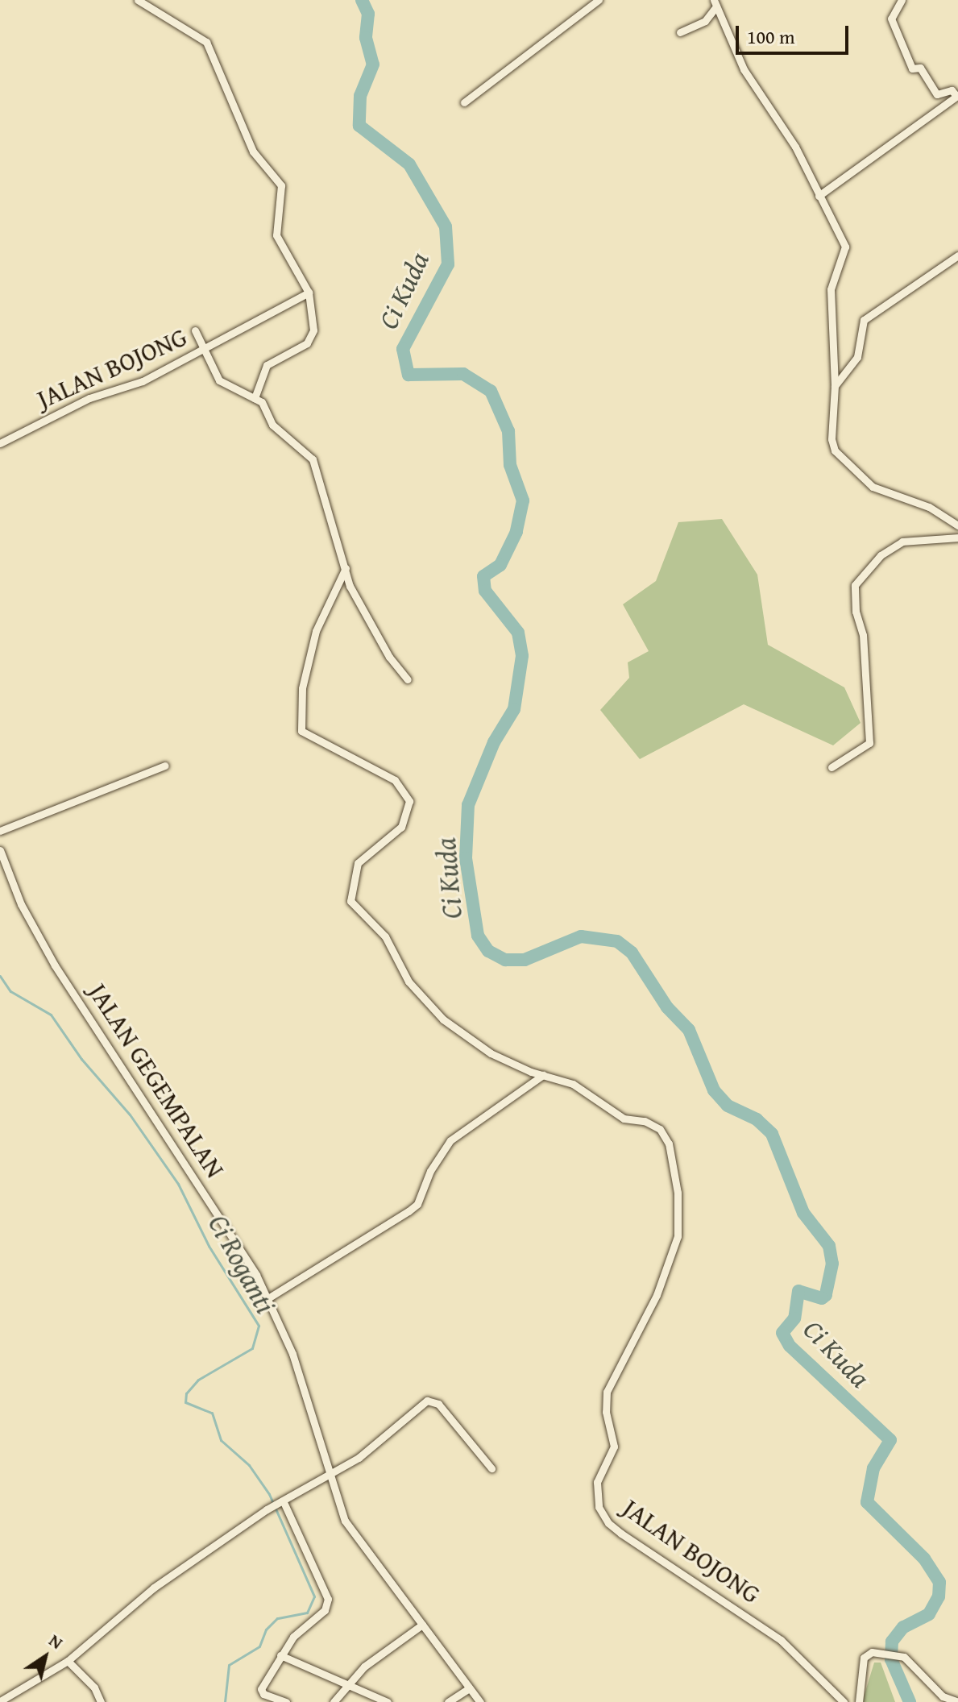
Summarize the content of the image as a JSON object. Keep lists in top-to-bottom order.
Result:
{
  "streets": {
    "street": ["JALAN BOJONG", "JALAN GEGEMPALAN"]
  },
  "water": ["Ci Kuda", "Ci Roganti"],
  "scale_bar": "100 m",
  "north": "top right"
}
